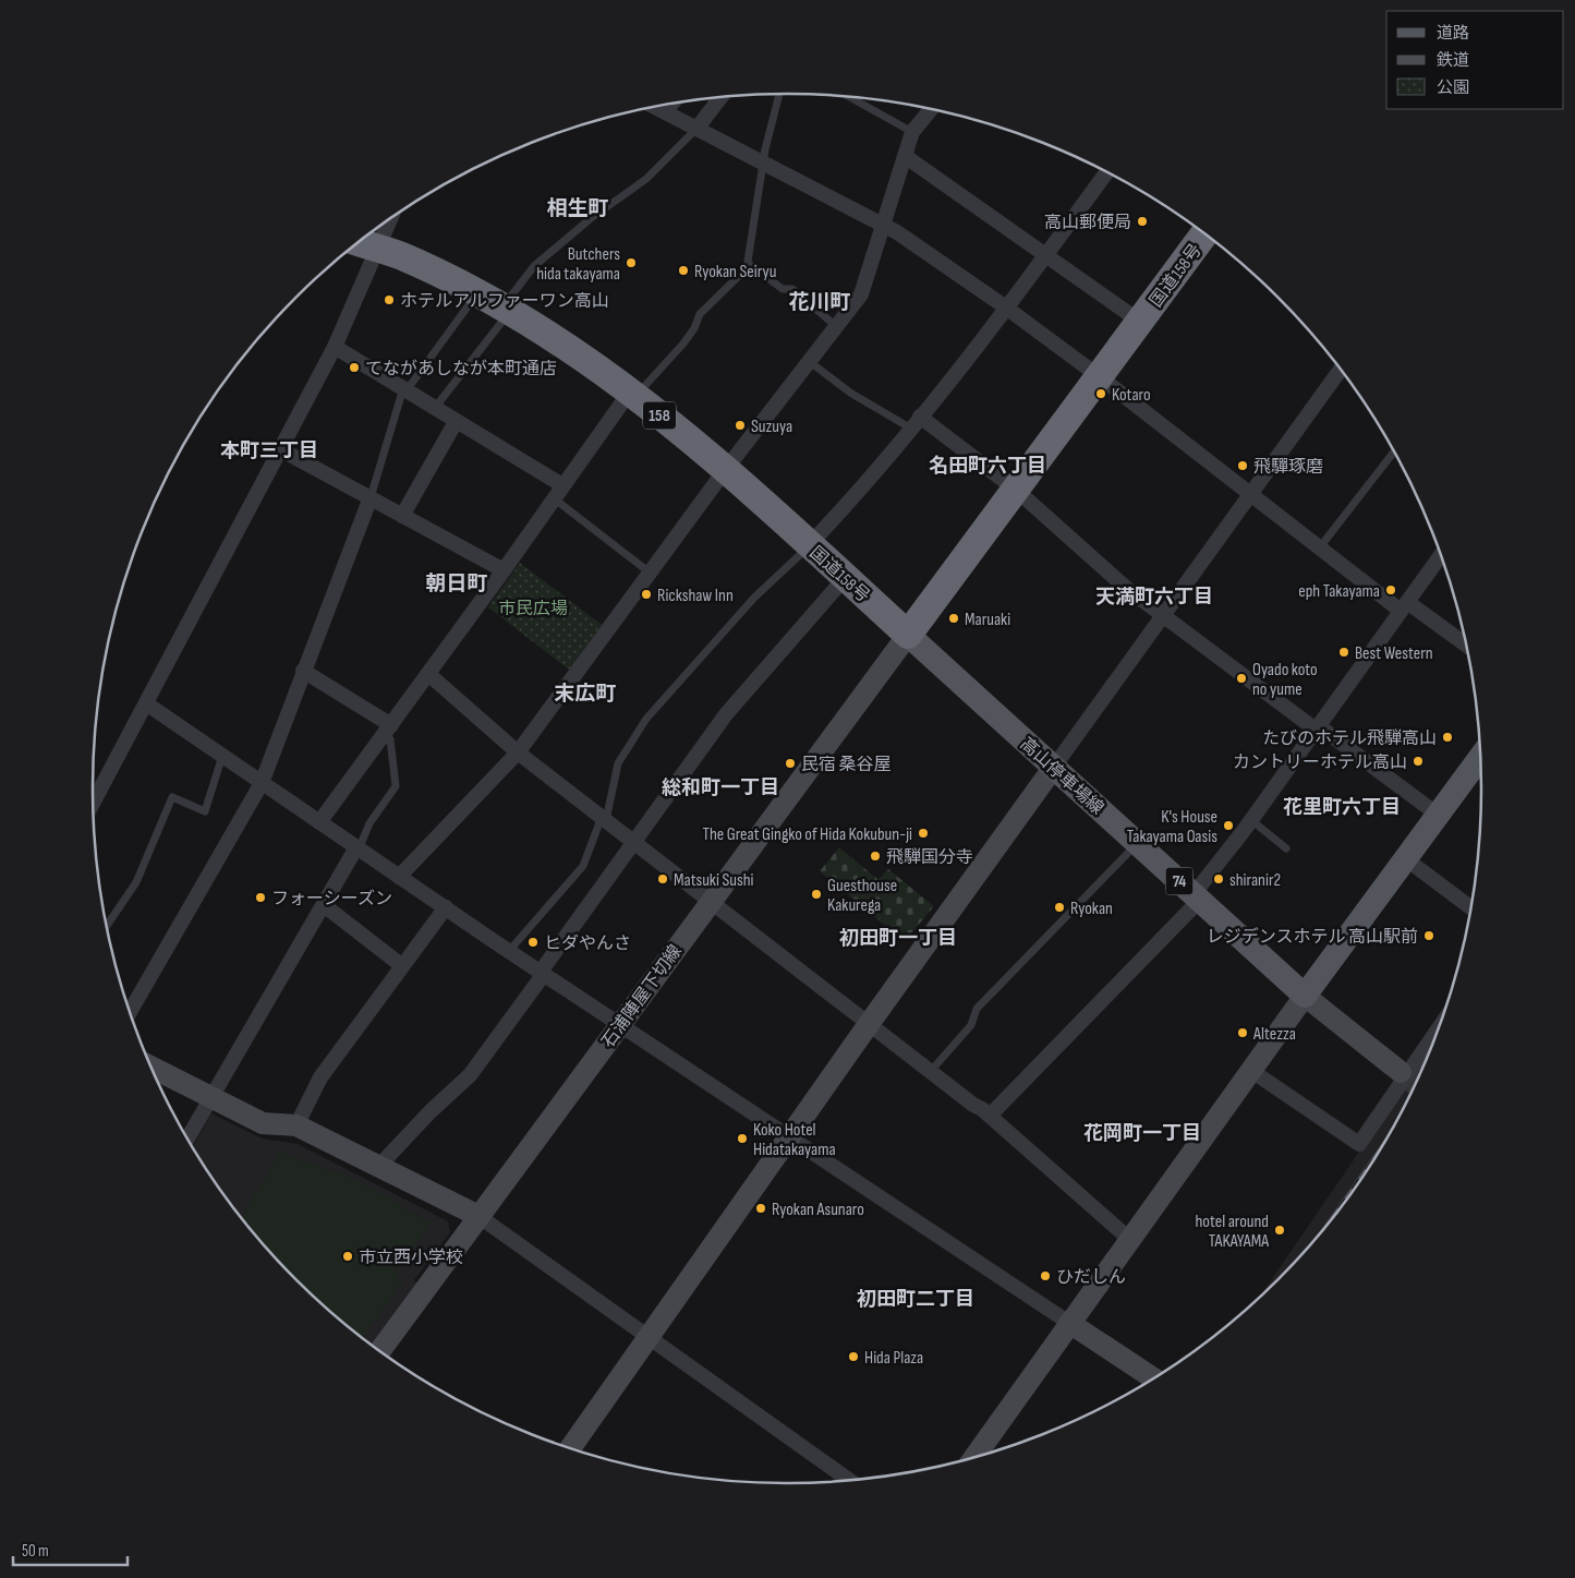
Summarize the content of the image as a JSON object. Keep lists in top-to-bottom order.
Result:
{
  "streets": {
    "highway": ["国道158号", "158"],
    "main road": ["高山停車場線", "74"],
    "street": ["石浦陣屋下切線"]
  },
  "crossings": [
    ["国道158号", "高山停車場線"],
    ["国道158号", "石浦陣屋下切線"],
    ["高山停車場線", "石浦陣屋下切線"]
  ],
  "districts": [
    "相生町",
    "花川町",
    "本町三丁目",
    "名田町六丁目",
    "朝日町",
    "天満町六丁目",
    "末広町",
    "総和町一丁目",
    "花里町六丁目",
    "初田町一丁目",
    "花岡町一丁目",
    "初田町二丁目"
  ],
  "parks": ["市民広場"],
  "places": [
    "高山郵便局",
    "Butchers hida takayama",
    "Ryokan Seiryu",
    "ホテルアルファーワン高山",
    "てながあしなが本町通店",
    "Kotaro",
    "Suzuya",
    "飛驒琢磨",
    "eph Takayama",
    "Rickshaw Inn",
    "Maruaki",
    "Best Western",
    "Oyado koto no yume",
    "たびのホテル飛騨高山",
    "カントリーホテル高山",
    "民宿 桑谷屋",
    "K's House Takayama Oasis",
    "The Great Gingko of Hida Kokubun-ji",
    "飛騨国分寺",
    "Matsuki Sushi",
    "shiranir2",
    "Guesthouse Kakurega",
    "フォーシーズン",
    "Ryokan",
    "レジデンスホテル 高山駅前",
    "ヒダやんさ",
    "Altezza",
    "Koko Hotel Hidatakayama",
    "Ryokan Asunaro",
    "hotel around TAKAYAMA",
    "市立西小学校",
    "ひだしん",
    "Hida Plaza"
  ],
  "legend": ["道路", "鉄道", "公園"],
  "scale_bar": "50 m"
}
